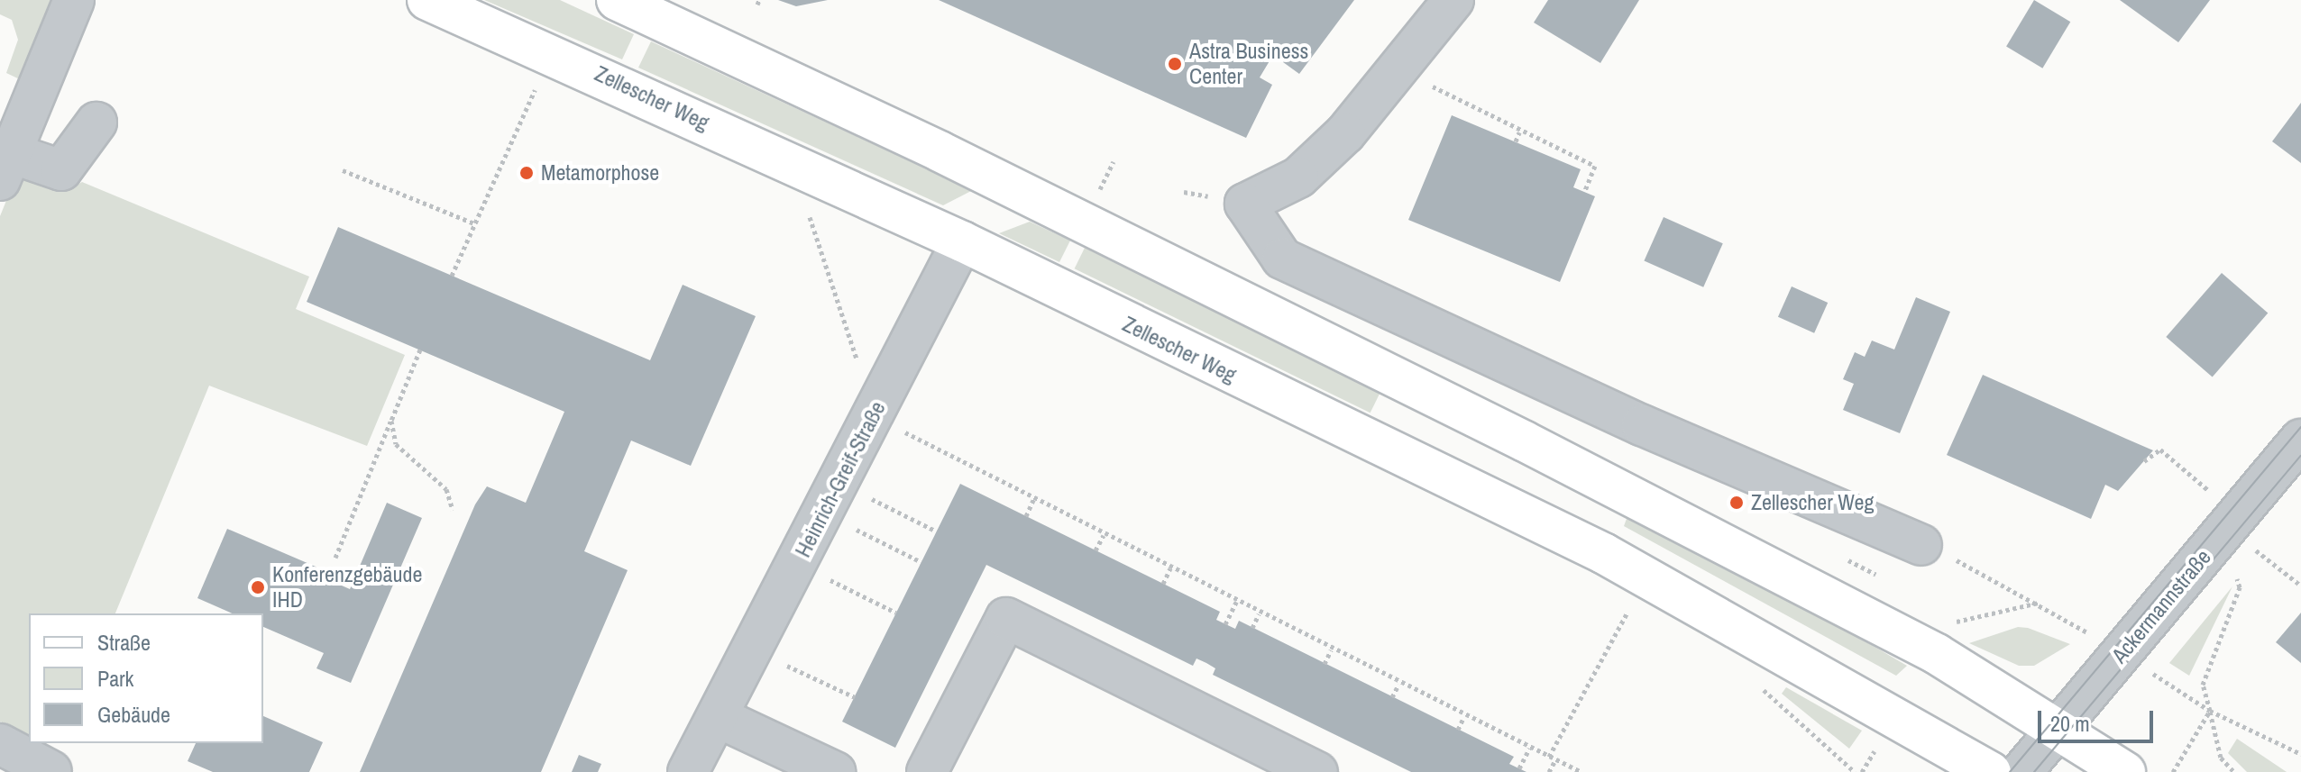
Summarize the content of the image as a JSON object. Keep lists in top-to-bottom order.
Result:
{
  "streets": {
    "main road": ["Zellescher Weg"],
    "street": ["Heinrich-Greif-Straße", "Ackermannstraße"]
  },
  "crossings": [
    ["Zellescher Weg", "Heinrich-Greif-Straße"]
  ],
  "places": [
    "Astra Business Center",
    "Metamorphose",
    "Zellescher Weg",
    "Konferenzgebäude IHD"
  ],
  "legend": ["Straße", "Park", "Gebäude"],
  "scale_bar": "20 m"
}
